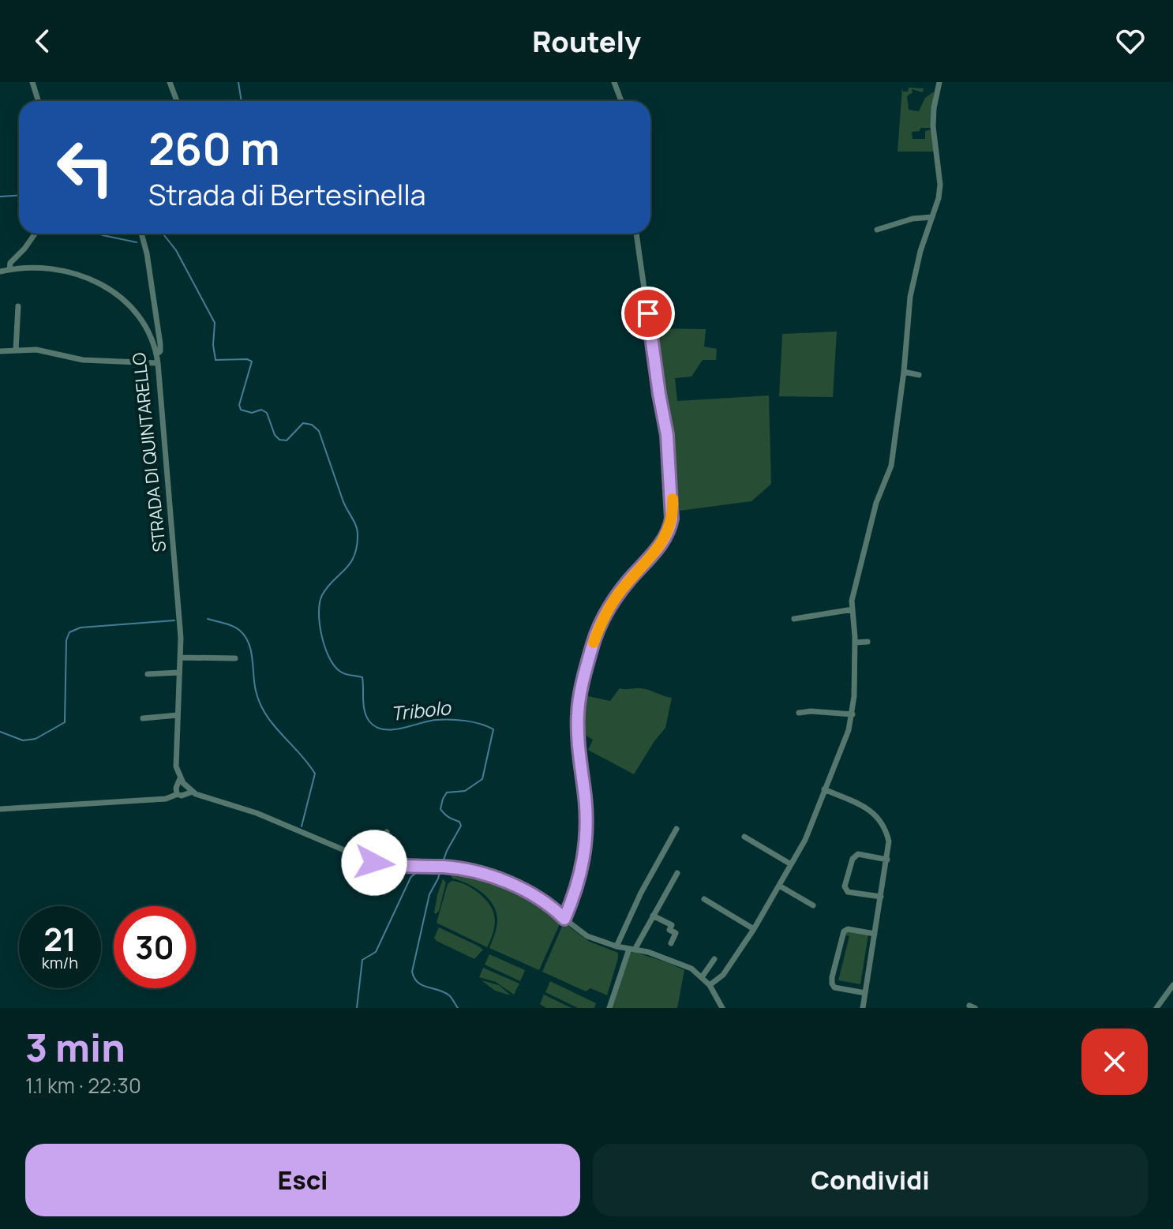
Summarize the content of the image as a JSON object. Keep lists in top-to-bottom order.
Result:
{
  "streets": {
    "street": ["STRADA DI QUINTARELLO"]
  },
  "water": ["Tribolo"],
  "page": {
    "header": "Routely",
    "turn": ["260 m", "Strada di Bertesinella"],
    "speed": "21 km/h",
    "limit": "30",
    "heading": ["3 min", "1.1 km · 22:30"],
    "buttons": ["Esci", "Condividi"]
  }
}
